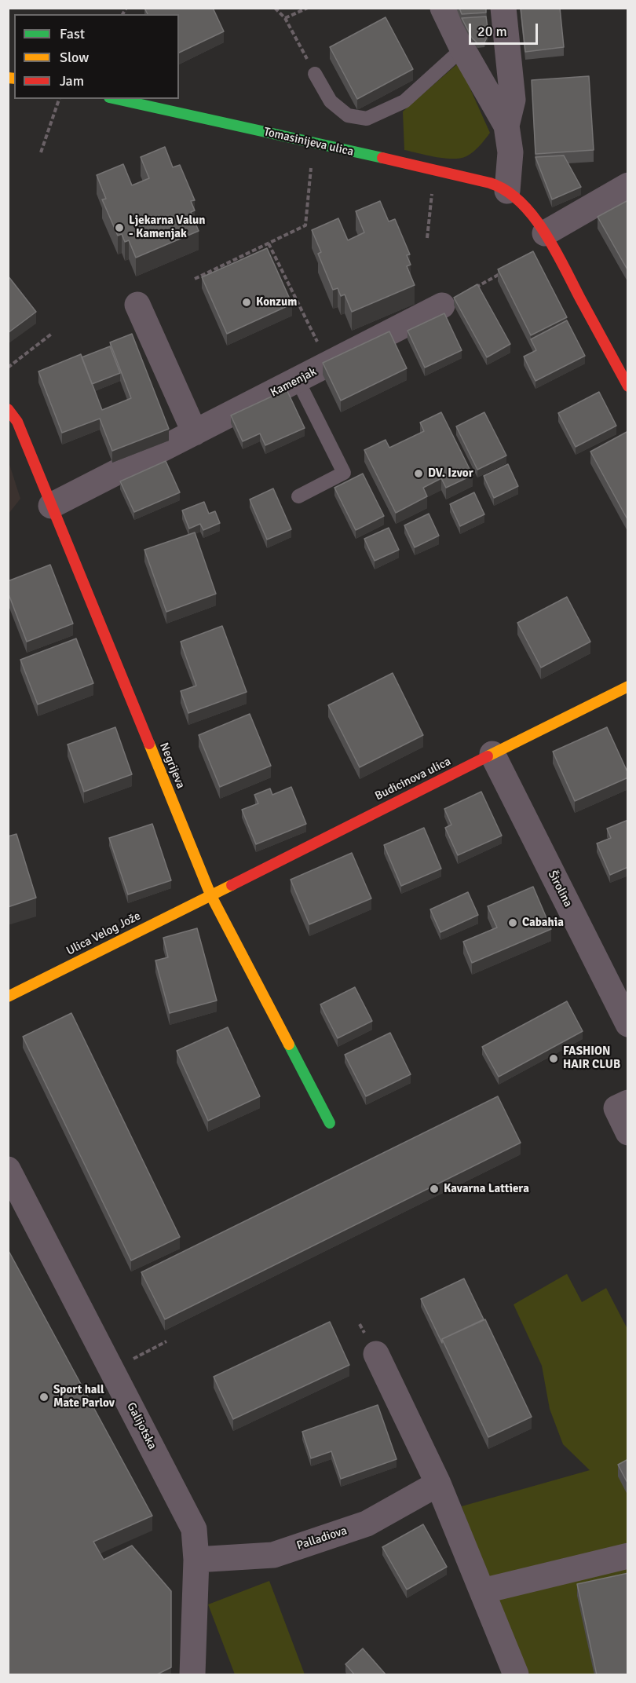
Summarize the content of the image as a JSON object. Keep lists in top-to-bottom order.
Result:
{
  "streets": {
    "street": [
      "Tomasinijeva ulica",
      "Kamenjak",
      "Negrijeva",
      "Budicinova ulica",
      "Širolina",
      "Ulica Velog Jože",
      "Galijotska",
      "Palladiova"
    ]
  },
  "crossings": [
    ["Kamenjak", "Negrijeva"],
    ["Negrijeva", "Budicinova ulica"],
    ["Negrijeva", "Ulica Velog Jože"],
    ["Budicinova ulica", "Širolina"],
    ["Budicinova ulica", "Ulica Velog Jože"],
    ["Galijotska", "Palladiova"]
  ],
  "places": [
    "Ljekarna Valun - Kamenjak",
    "Konzum",
    "DV. Izvor",
    "Cabahia",
    "FASHION HAIR CLUB",
    "Kavarna Lattiera",
    "Sport hall Mate Parlov"
  ],
  "legend": ["Fast", "Slow", "Jam"],
  "scale_bar": "20 m"
}
